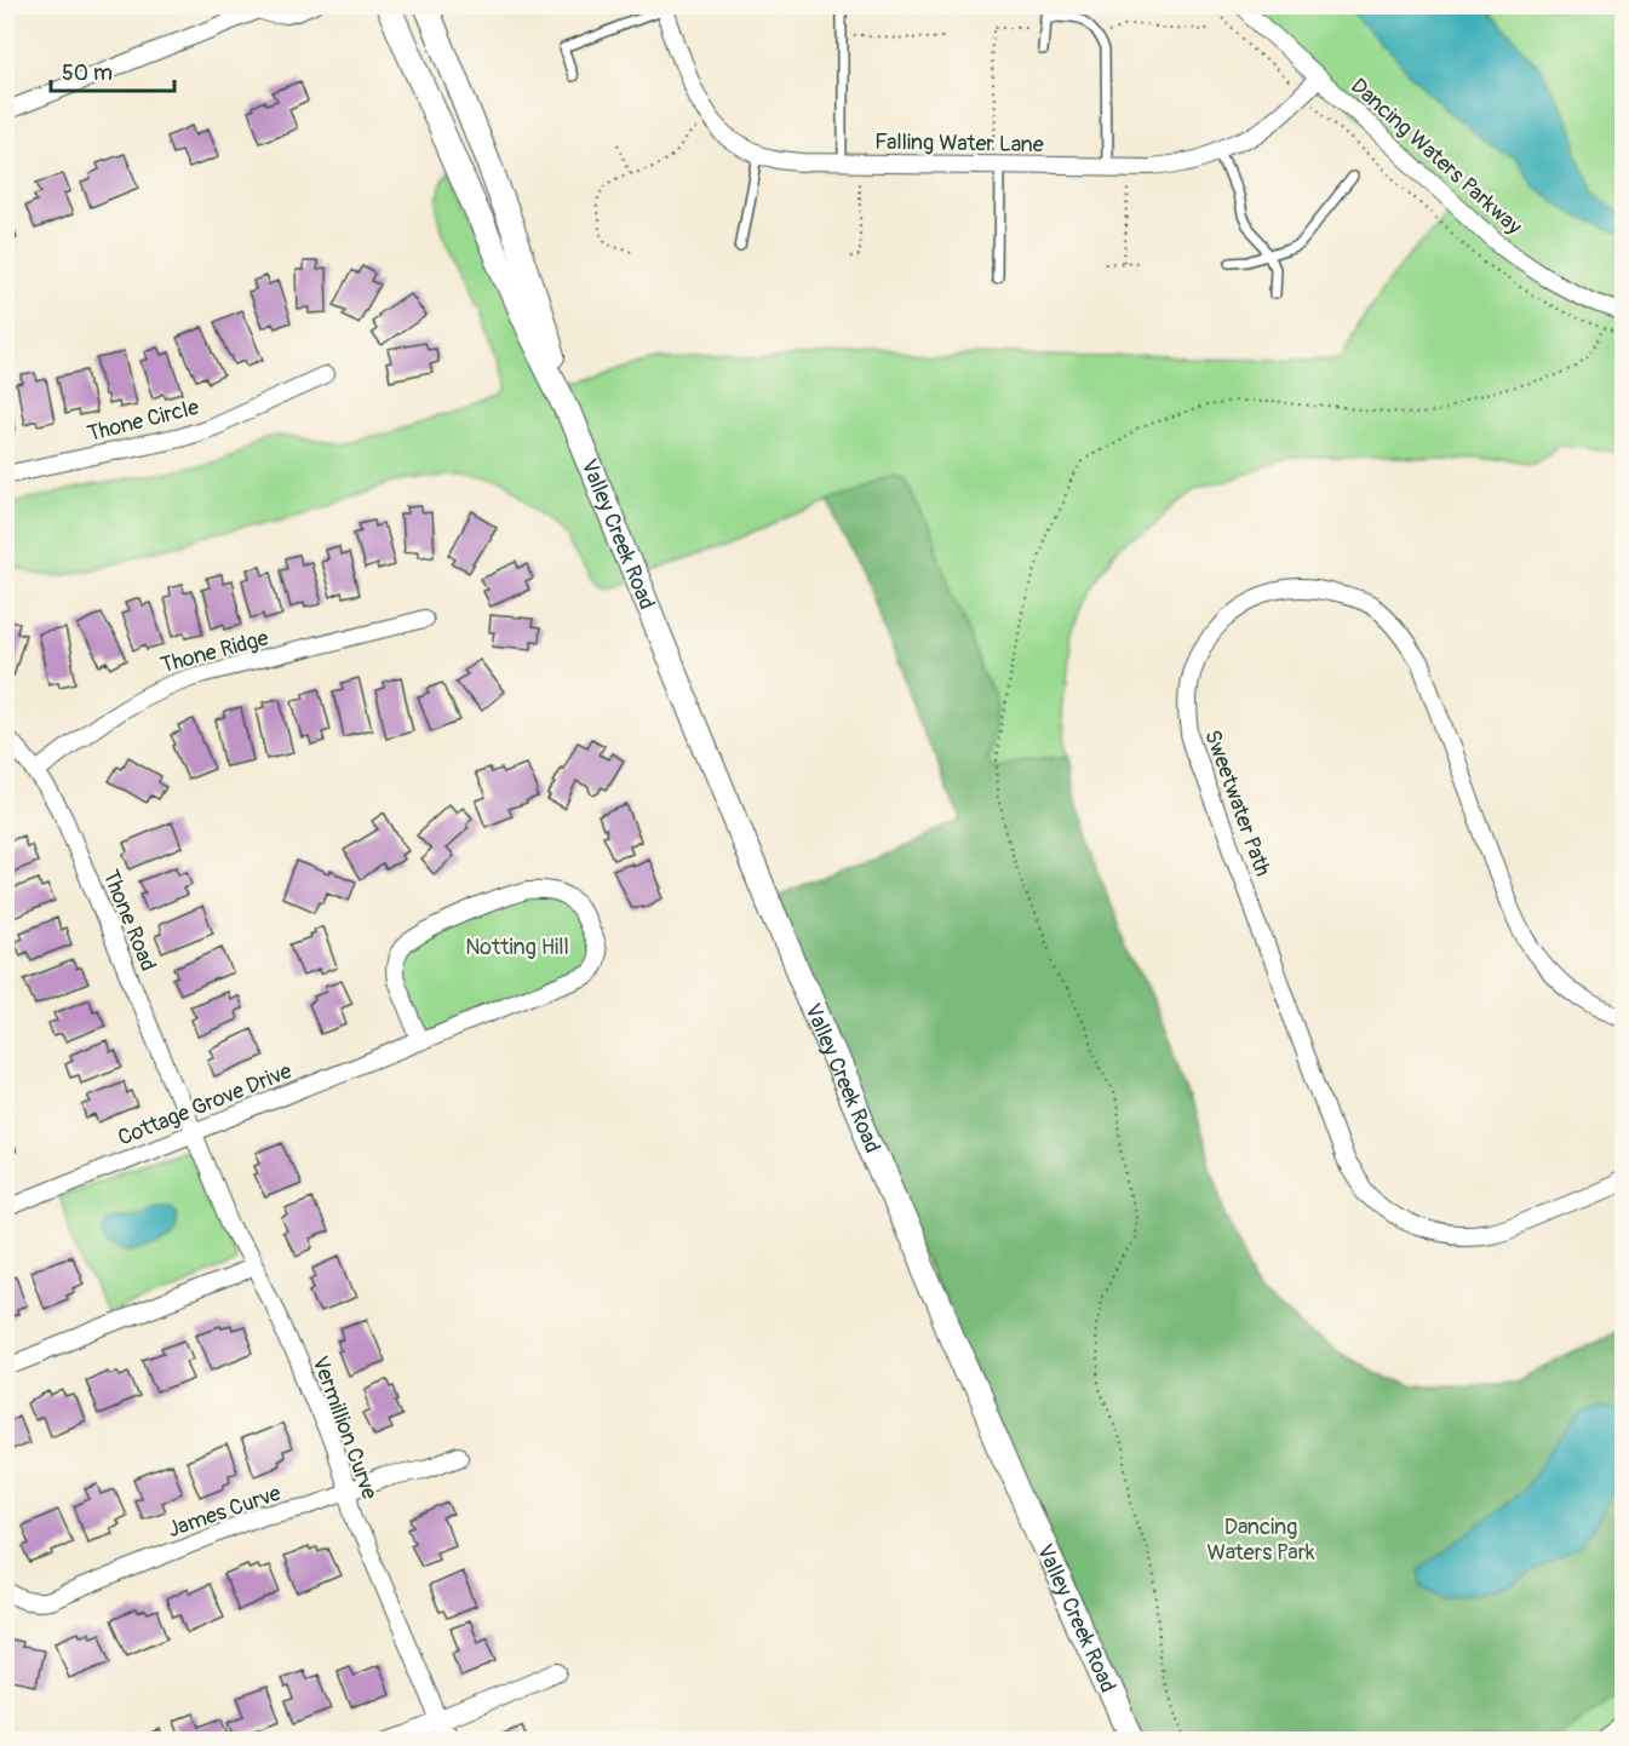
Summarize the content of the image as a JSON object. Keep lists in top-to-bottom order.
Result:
{
  "streets": {
    "main road": ["Valley Creek Road"],
    "street": [
      "Falling Water Lane",
      "Dancing Waters Parkway",
      "Thone Circle",
      "Thone Ridge",
      "Sweetwater Path",
      "Thone Road",
      "Cottage Grove Drive",
      "Vermillion Curve",
      "James Curve"
    ]
  },
  "crossings": [
    ["Falling Water Lane", "Dancing Waters Parkway"],
    ["Thone Ridge", "Thone Road"],
    ["Thone Road", "Cottage Grove Drive"],
    ["Thone Road", "Vermillion Curve"],
    ["Cottage Grove Drive", "Vermillion Curve"],
    ["Vermillion Curve", "James Curve"]
  ],
  "parks": ["Notting Hill", "Dancing Waters Park"],
  "scale_bar": "50 m"
}
